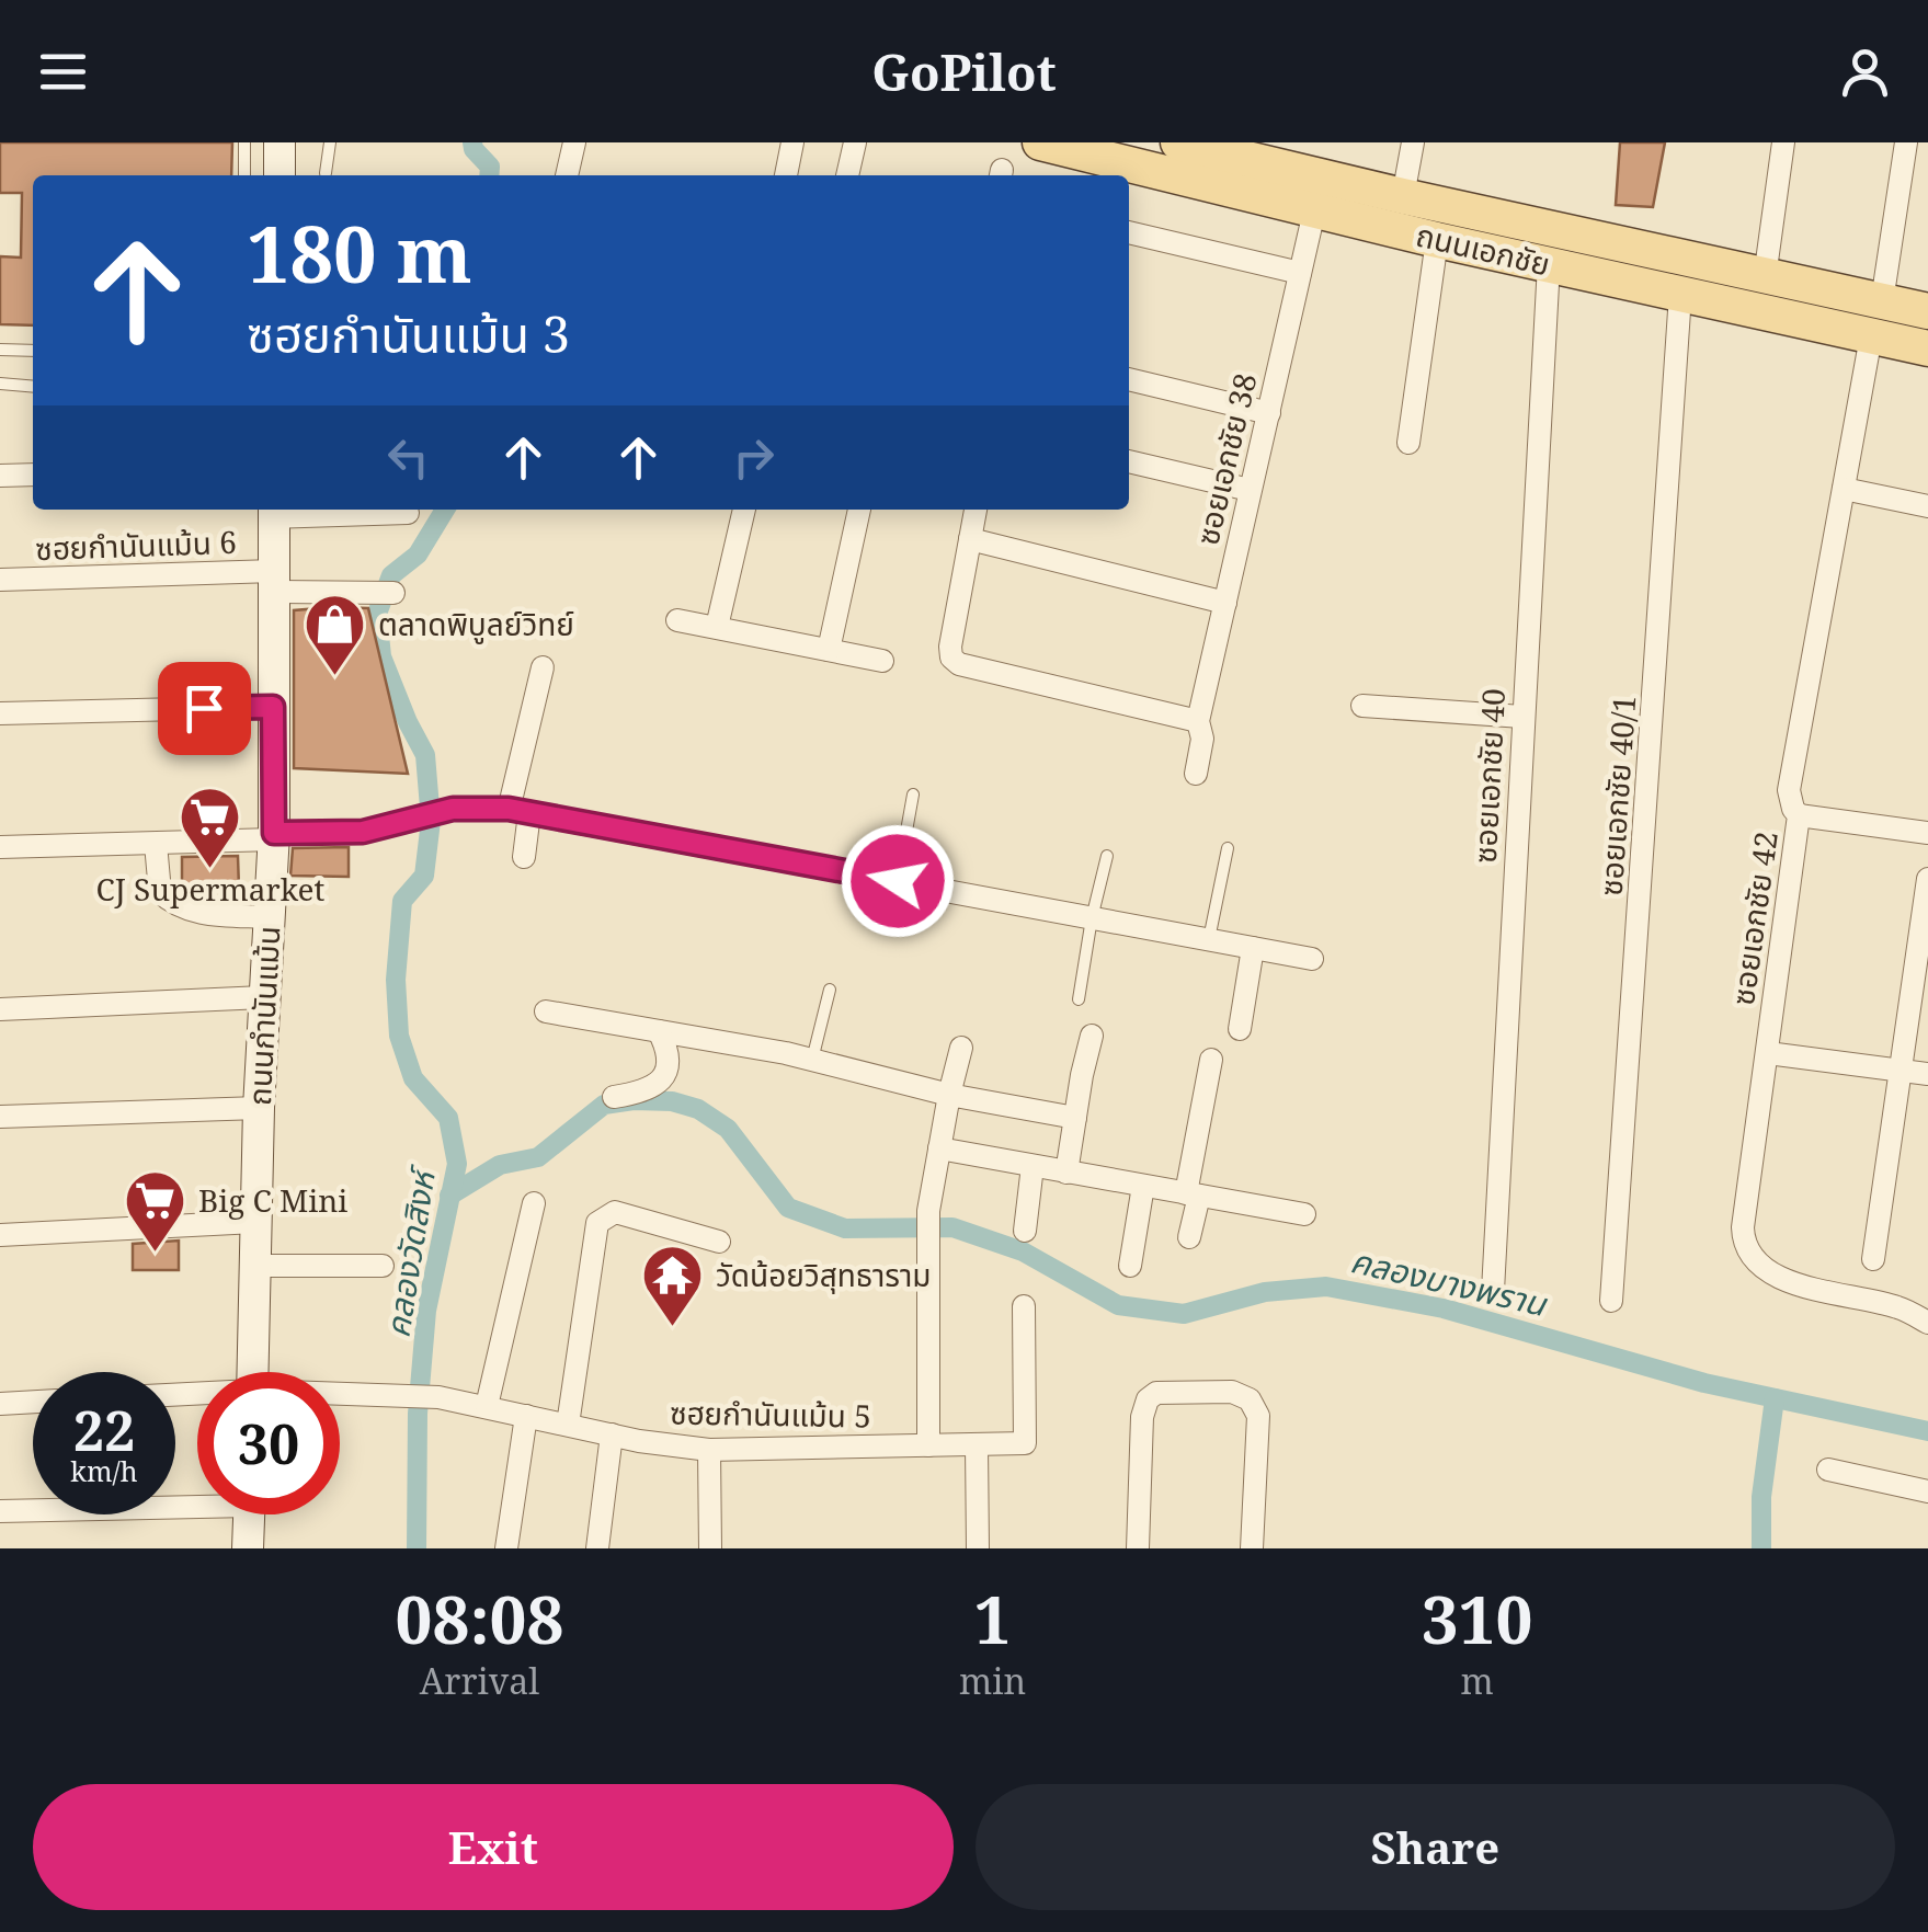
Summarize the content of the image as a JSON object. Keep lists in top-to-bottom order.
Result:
{
  "streets": {
    "main road": ["ถนนเอกชัย"],
    "street": [
      "ซอยเอกชัย 38",
      "ซฮยกำนันแม้น 6",
      "ซอยเอกชัย 40",
      "ซอยเอกชัย 40/1",
      "ซอยเอกชัย 42",
      "ถนนกำนันแม้น",
      "ซฮยกำนันแม้น 5"
    ]
  },
  "crossings": [
    ["ถนนเอกชัย", "ซอยเอกชัย 38"],
    ["ถนนเอกชัย", "ซอยเอกชัย 40"],
    ["ถนนเอกชัย", "ซอยเอกชัย 40/1"],
    ["ถนนเอกชัย", "ซอยเอกชัย 42"],
    ["ซฮยกำนันแม้น 6", "ถนนกำนันแม้น"]
  ],
  "water": ["คลองวัดสิงห์", "คลองบางพราน"],
  "places": {
    "shop": ["ตลาดพิบูลย์วิทย์"],
    "supermarket": ["CJ Supermarket", "Big C Mini"],
    "temple": ["วัดน้อยวิสุทธาราม"]
  },
  "page": {
    "header": "GoPilot",
    "turn": ["180 m", "ซฮยกำนันแม้น 3"],
    "speed": "22 km/h",
    "limit": "30",
    "eta": [
      "08:08",
      "Arrival",
      "1",
      "min",
      "310",
      "m"
    ],
    "buttons": ["Exit", "Share"]
  }
}
